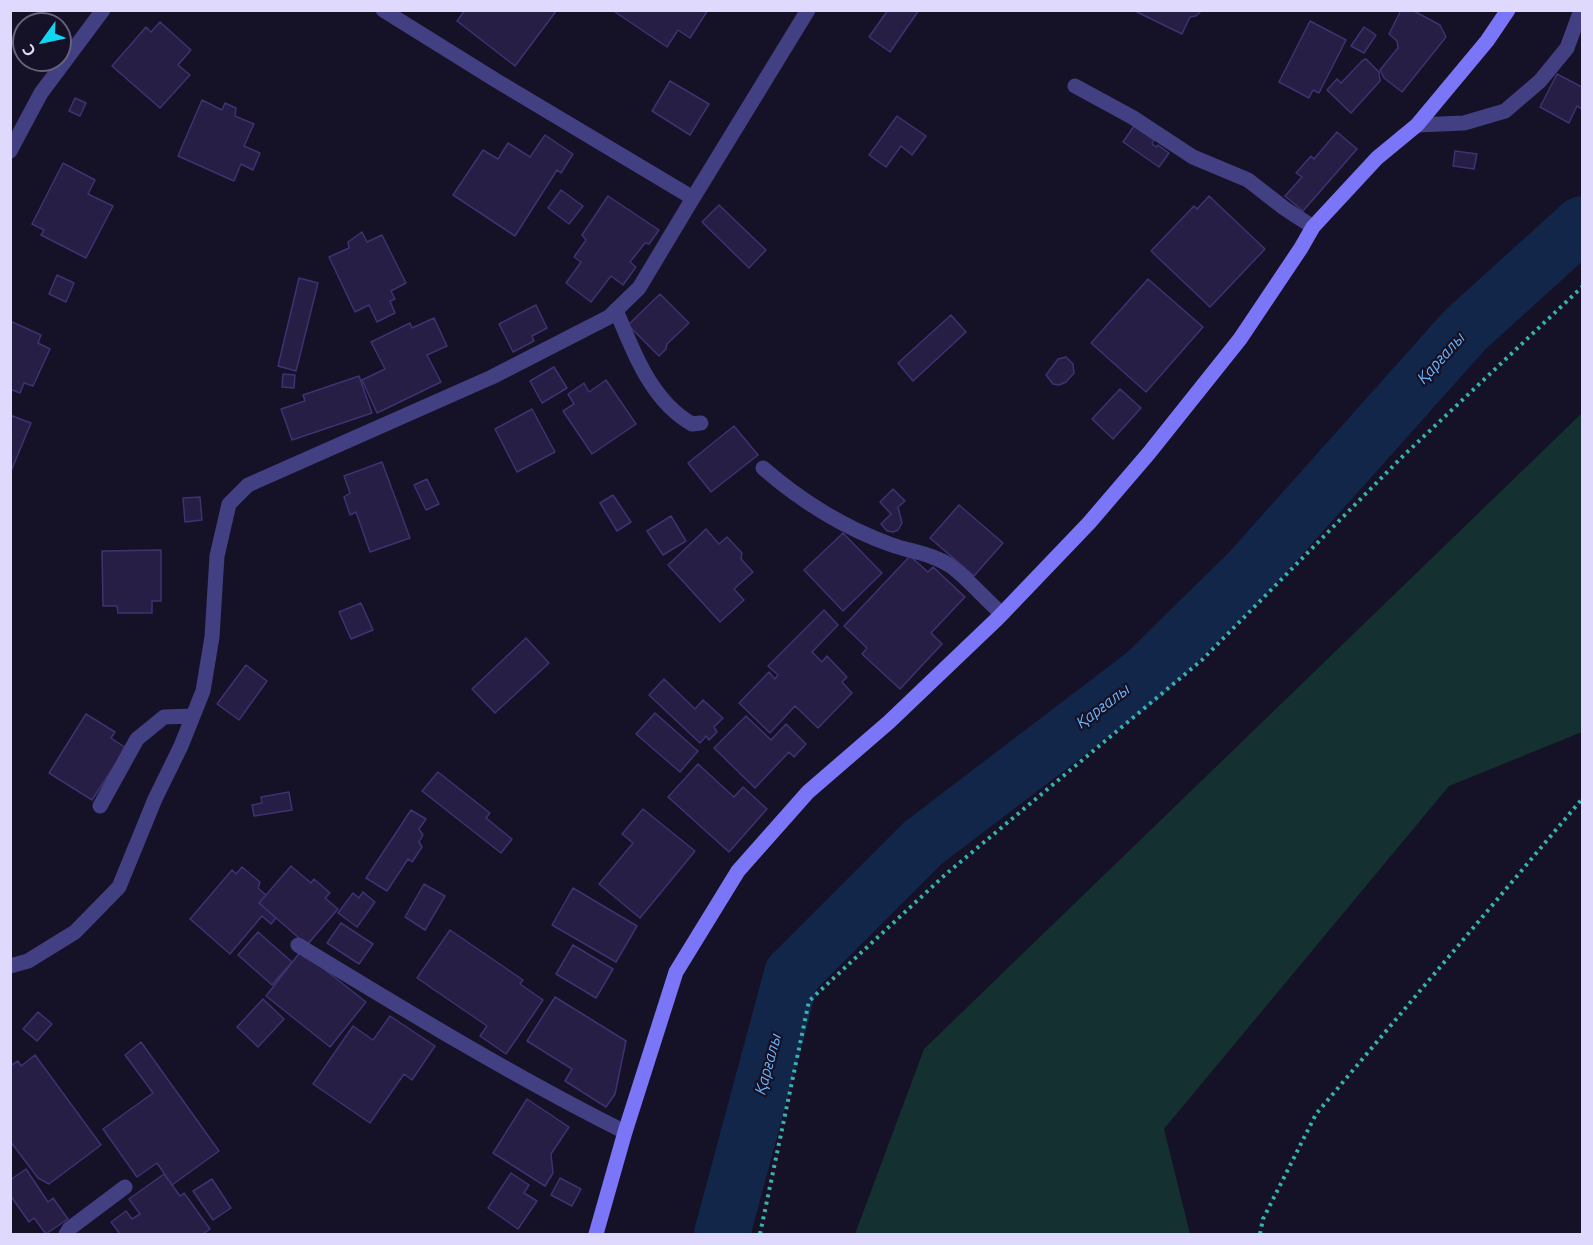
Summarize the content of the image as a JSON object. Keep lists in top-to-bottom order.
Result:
{
  "water": ["Қарғалы"],
  "north": "bottom left"
}
